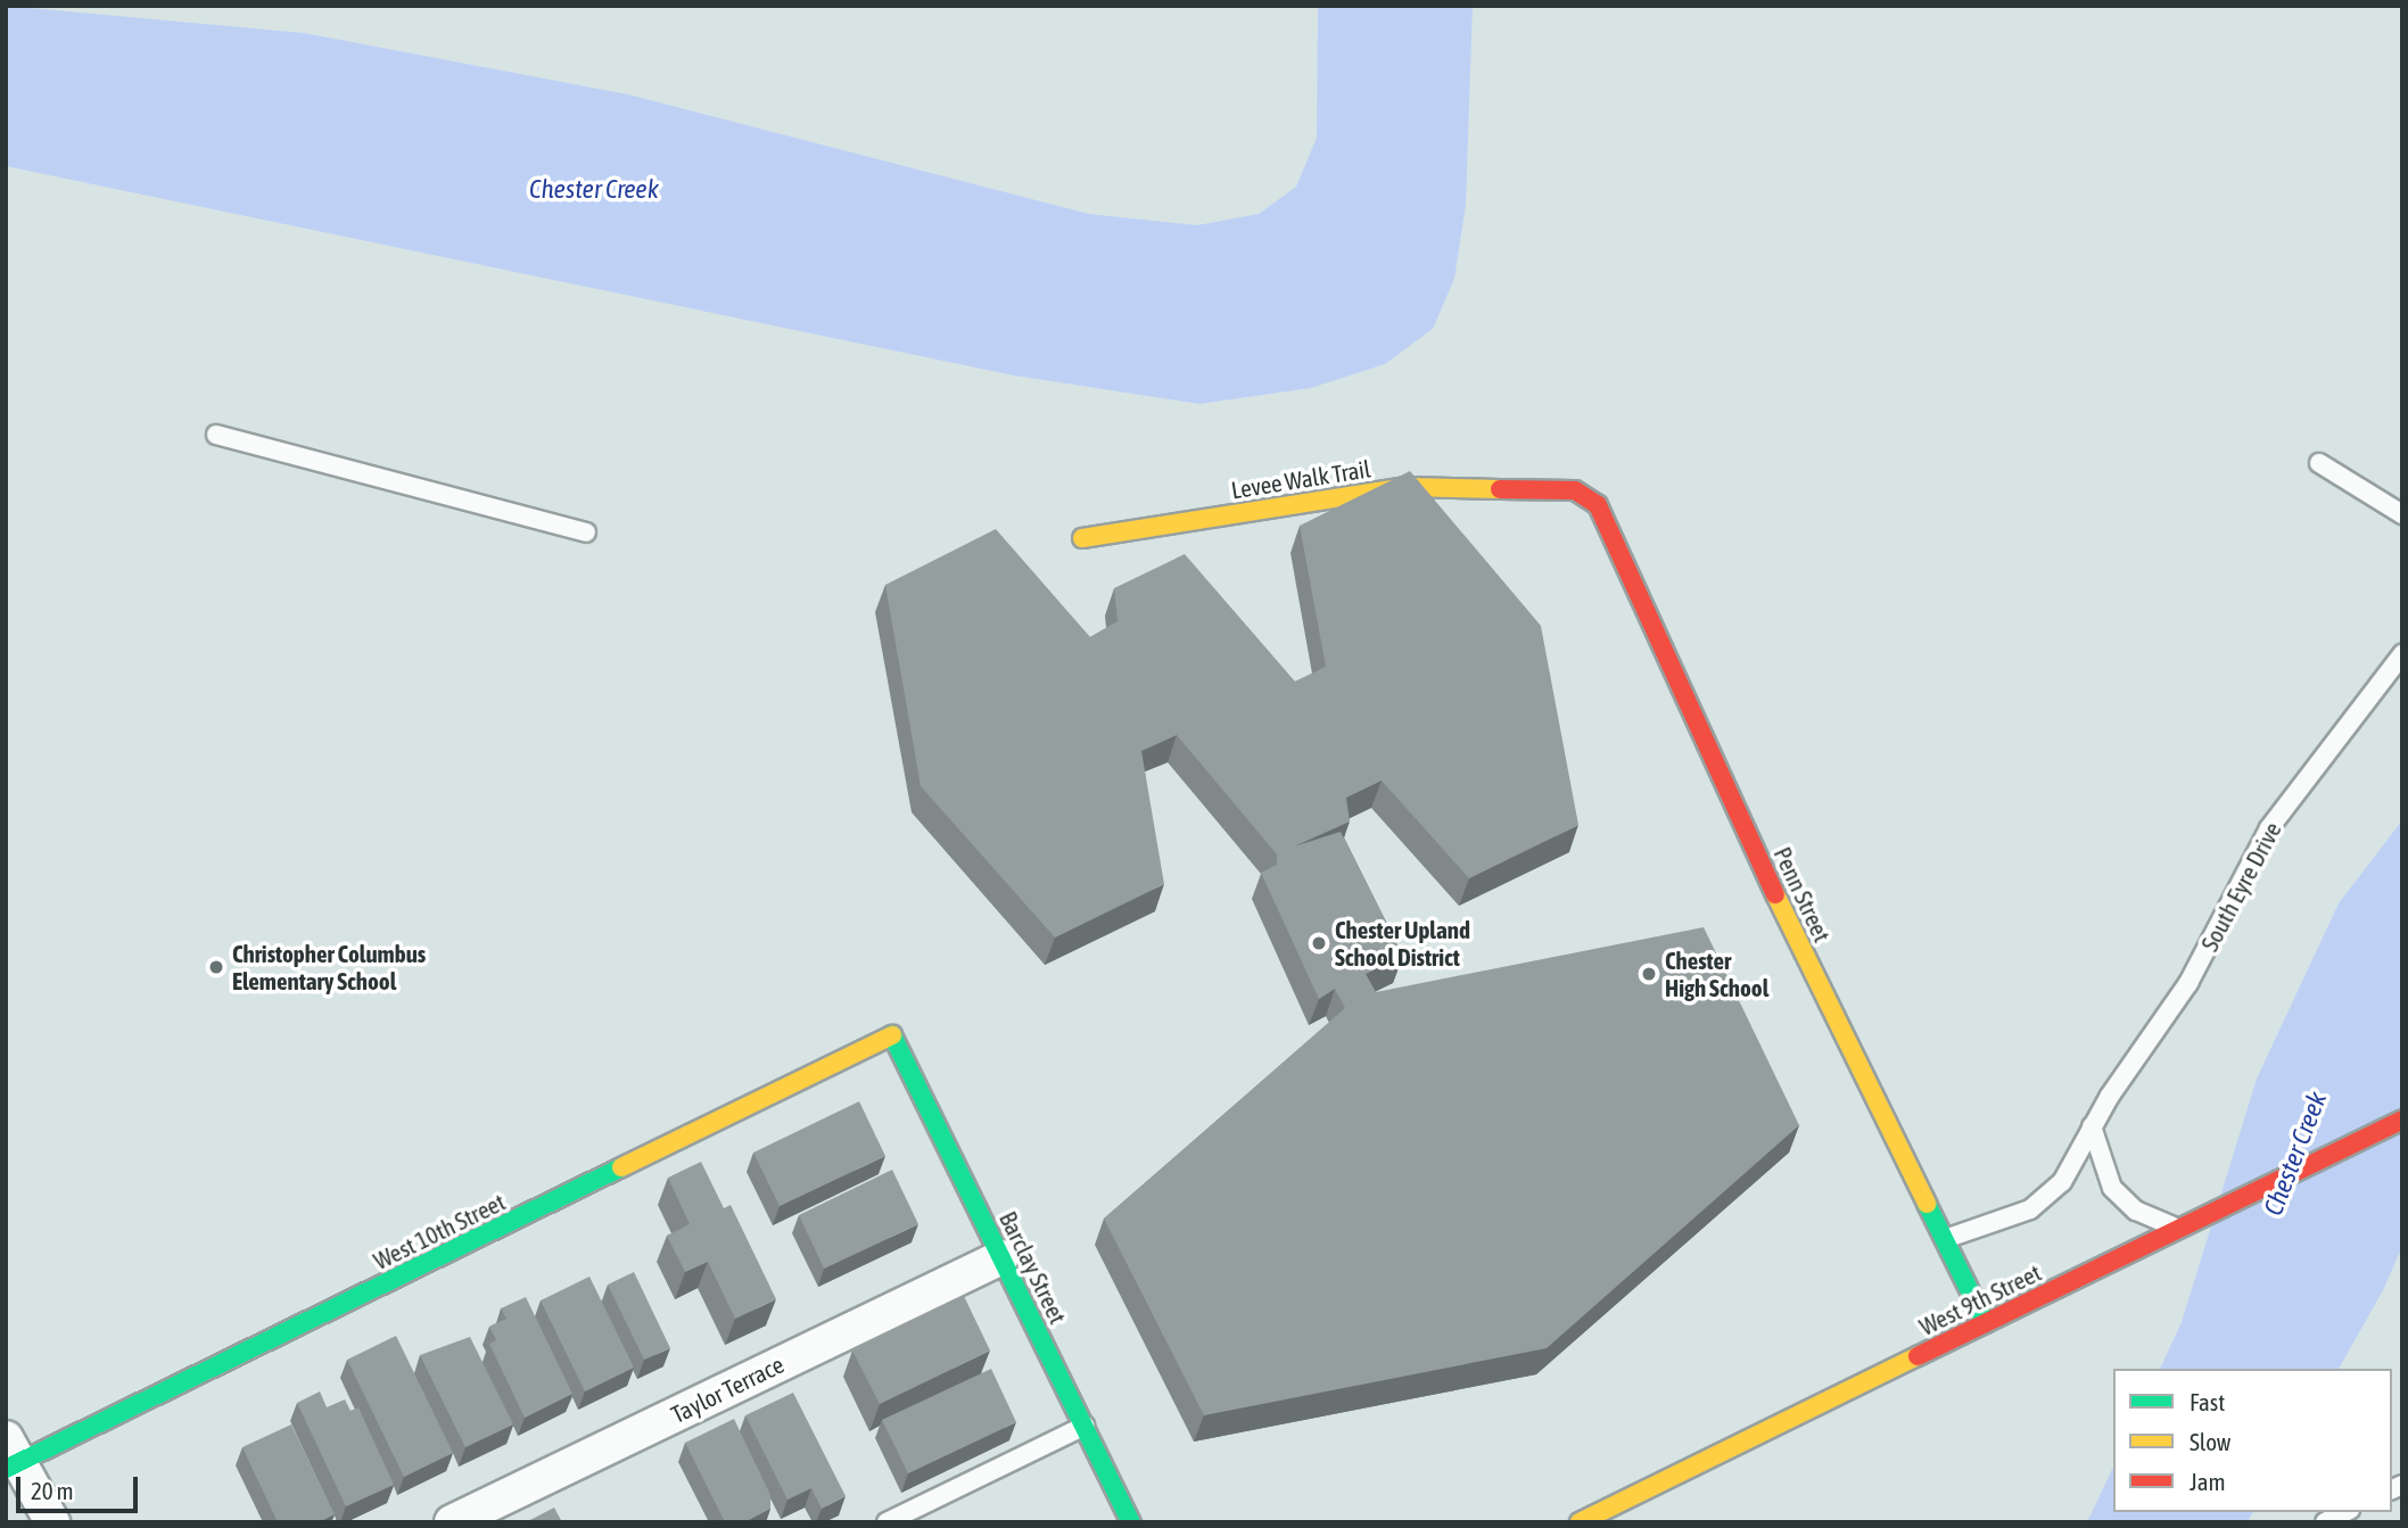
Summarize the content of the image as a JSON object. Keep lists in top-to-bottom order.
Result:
{
  "streets": {
    "street": [
      "Levee Walk Trail",
      "Penn Street",
      "West 10th Street",
      "Barclay Street",
      "West 9th Street",
      "Taylor Terrace"
    ],
    "lane": ["South Eyre Drive"]
  },
  "crossings": [
    ["Levee Walk Trail", "Penn Street"],
    ["South Eyre Drive", "Penn Street"],
    ["Penn Street", "West 9th Street"],
    ["West 10th Street", "Barclay Street"],
    ["Barclay Street", "Taylor Terrace"]
  ],
  "water": ["Chester Creek"],
  "places": ["Chester Upland School District", "Christopher Columbus Elementary School", "Chester High School"],
  "legend": ["Fast", "Slow", "Jam"],
  "scale_bar": "20 m"
}
